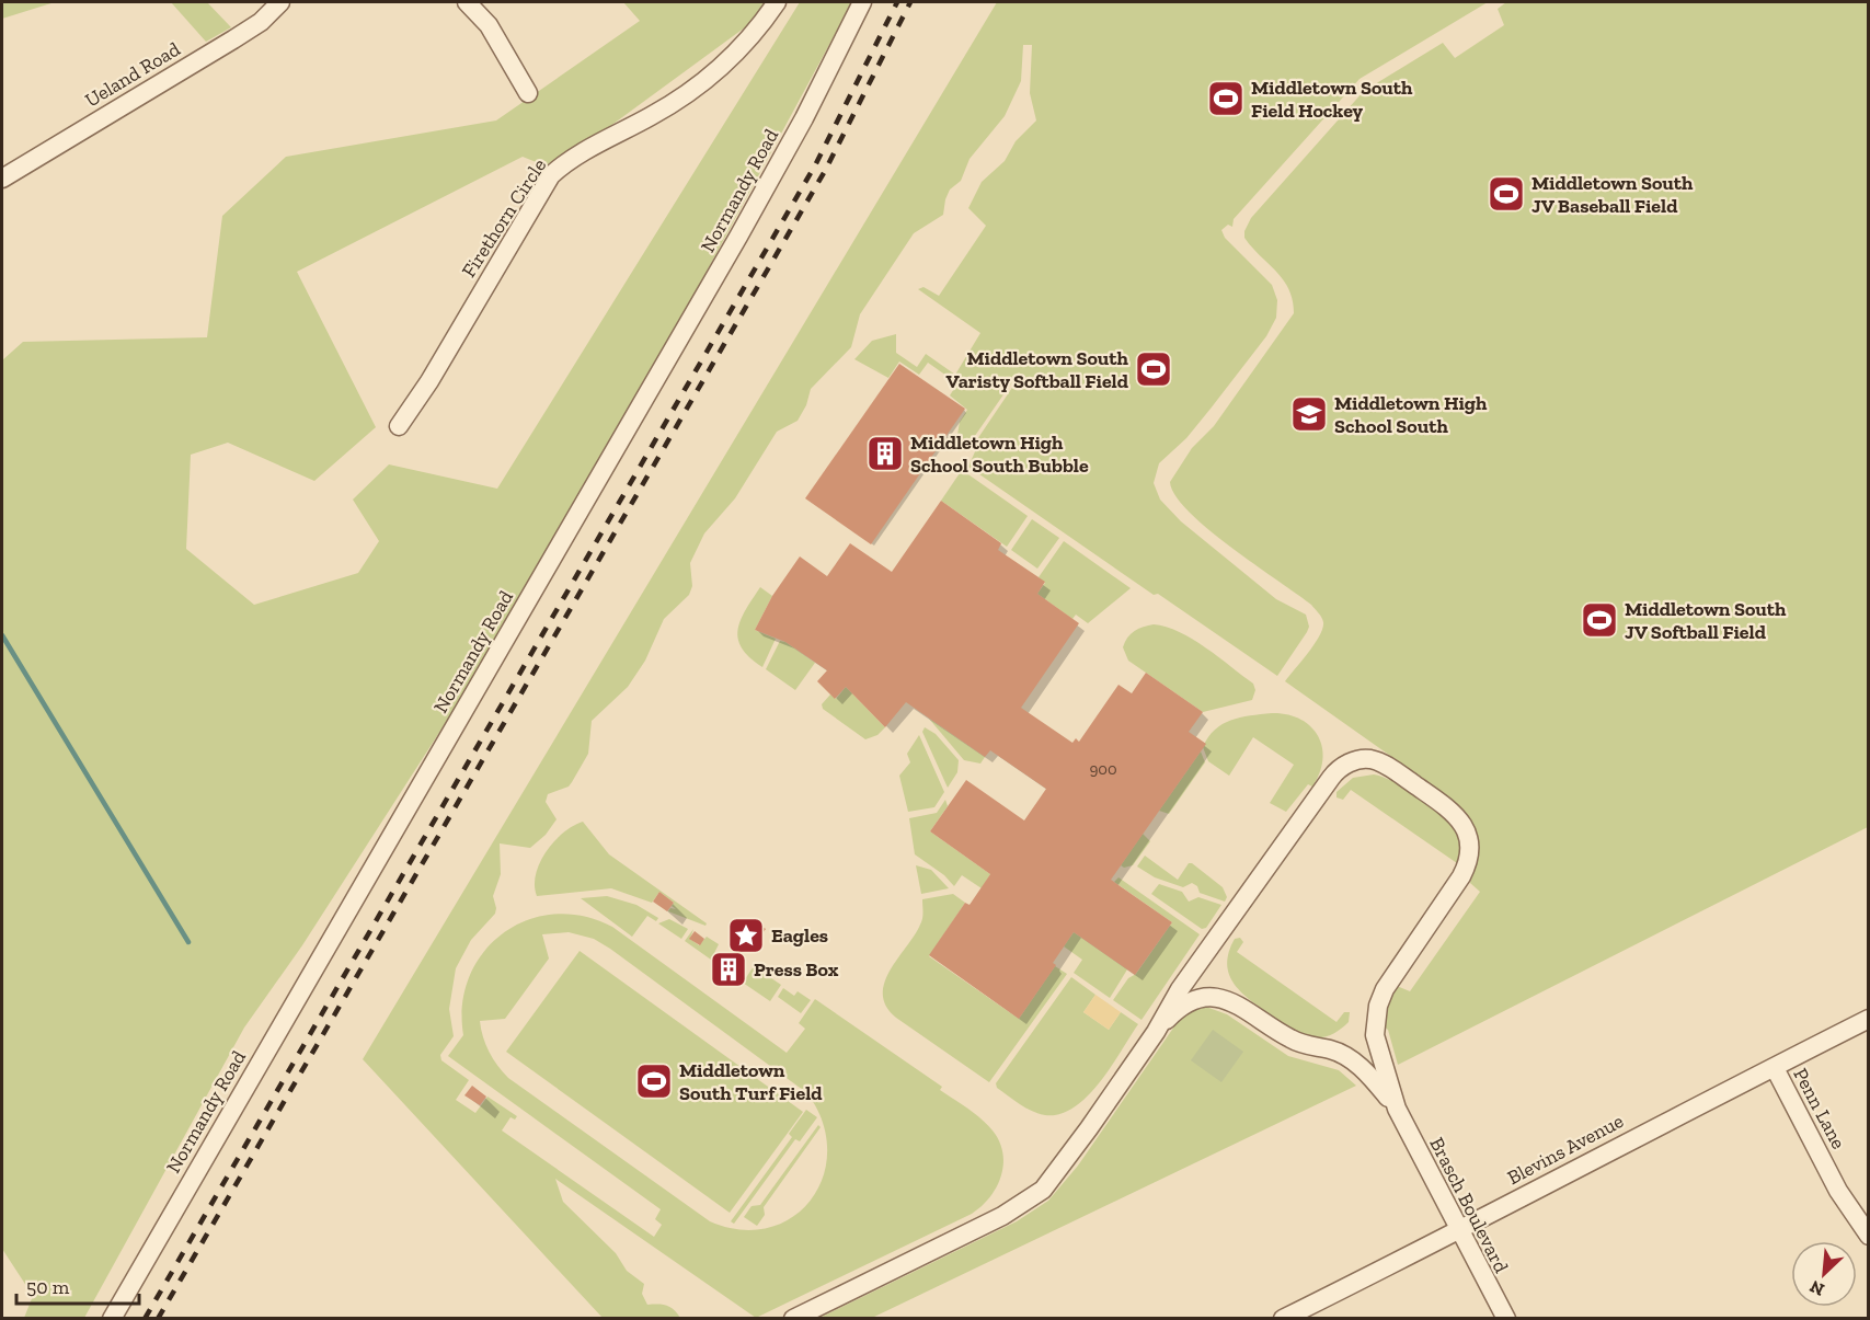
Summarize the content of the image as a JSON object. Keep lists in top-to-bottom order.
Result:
{
  "streets": {
    "street": [
      "Ueland Road",
      "Normandy Road",
      "Firethorn Circle",
      "Penn Lane",
      "Blevins Avenue",
      "Brasch Boulevard"
    ]
  },
  "crossings": [
    ["Penn Lane", "Blevins Avenue"],
    ["Blevins Avenue", "Brasch Boulevard"]
  ],
  "places": {
    "sports": [
      "Middletown South Field Hockey",
      "Middletown South JV Baseball Field",
      "Middletown South Varisty Softball Field",
      "Middletown South JV Softball Field",
      "Middletown South Turf Field"
    ],
    "school or university": ["Middletown High School South"],
    "building": ["Middletown High School South Bubble", "Press Box"],
    "place": ["Eagles"]
  },
  "house_numbers": ["900"],
  "scale_bar": "50 m",
  "north": "bottom left"
}
